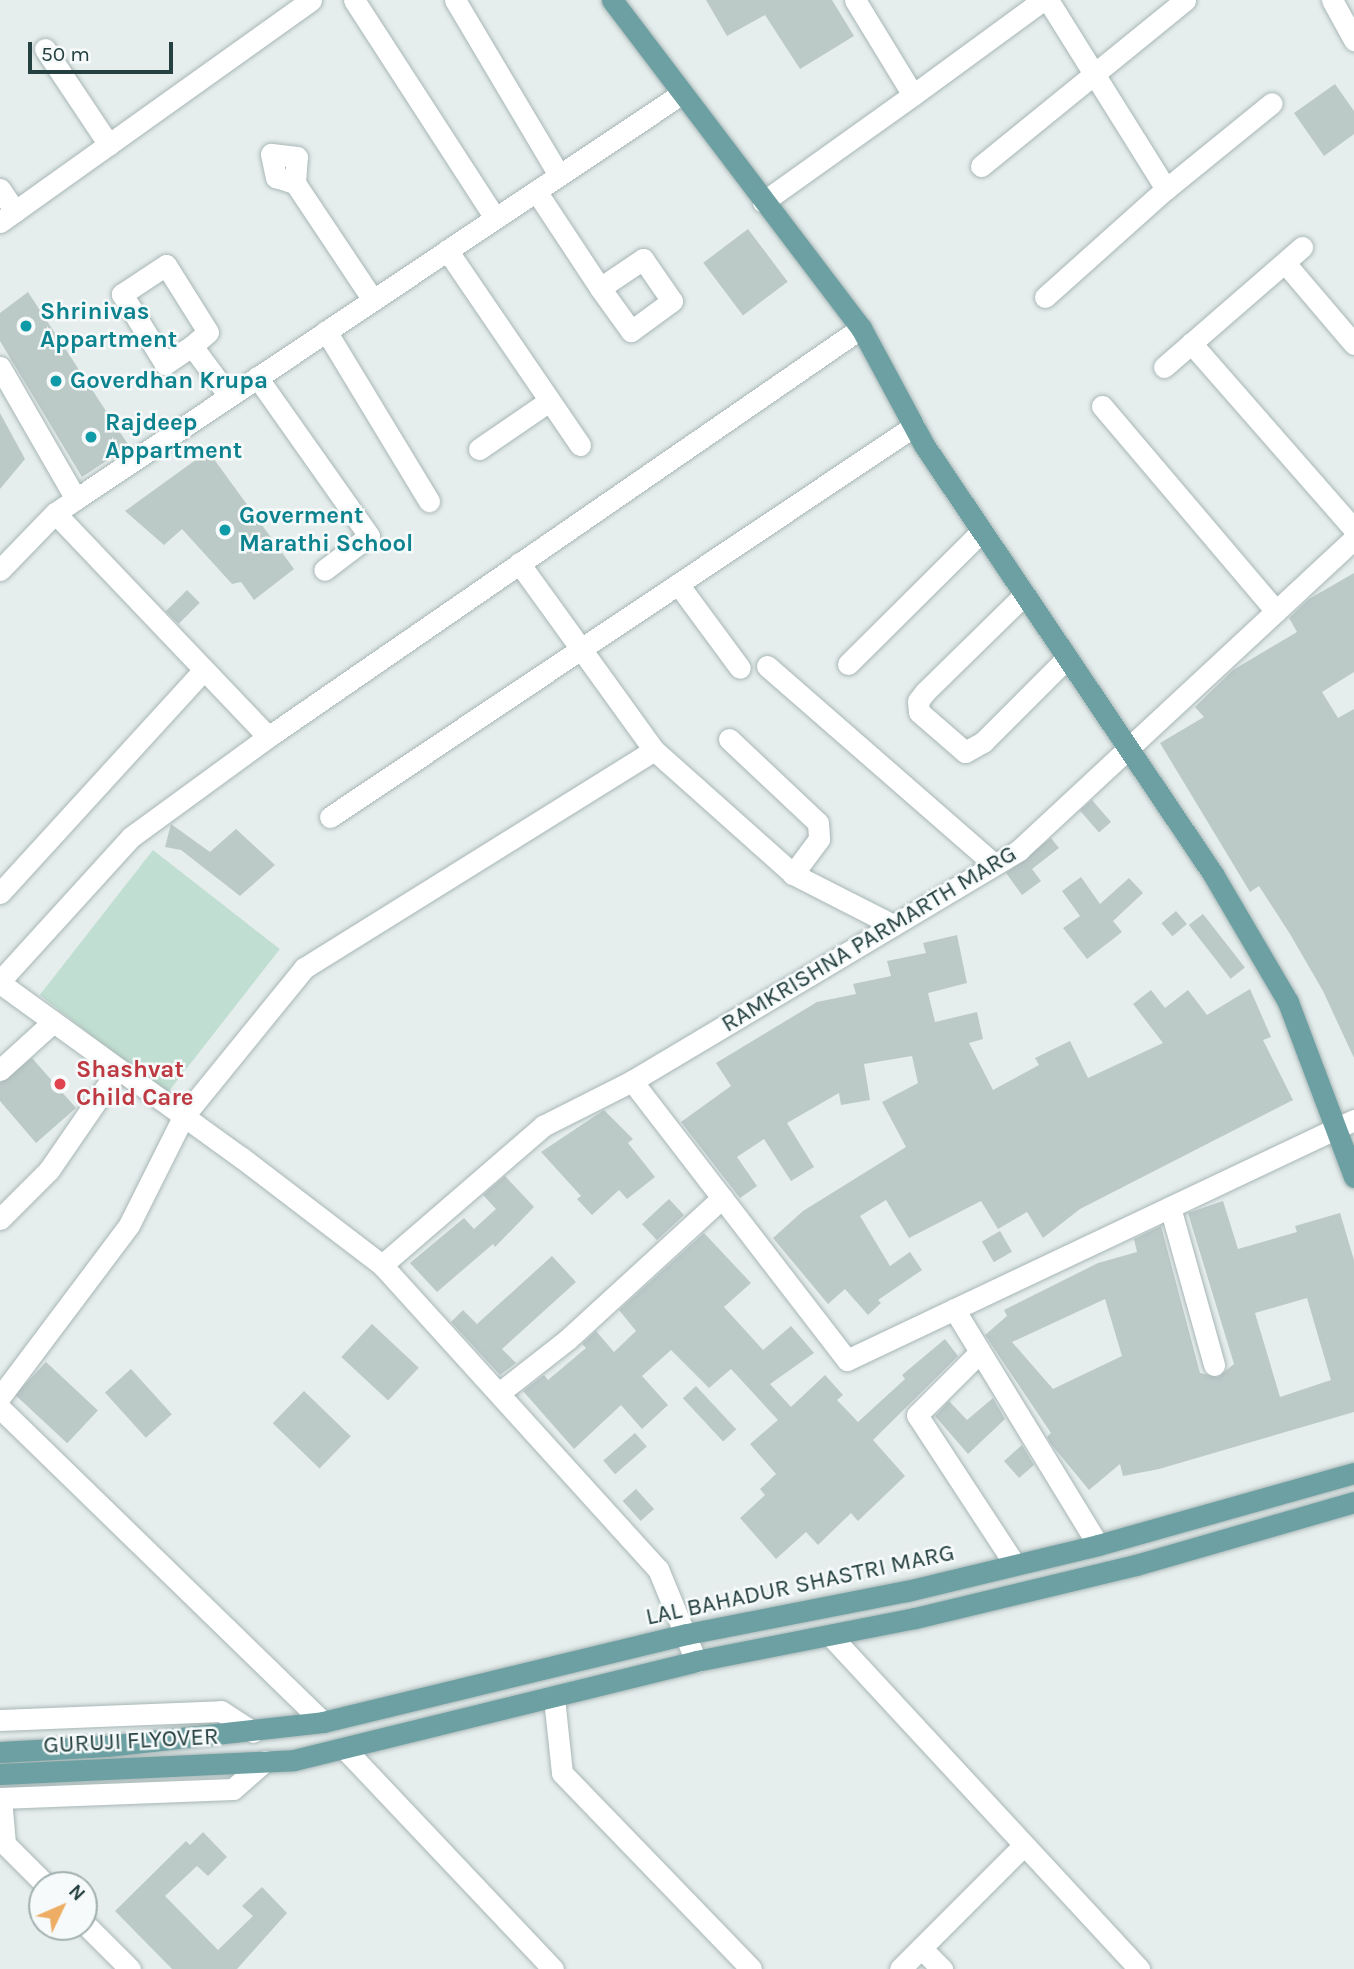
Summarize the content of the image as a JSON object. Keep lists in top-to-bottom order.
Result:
{
  "streets": {
    "main road": ["LAL BAHADUR SHASTRI MARG", "GURUJI FLYOVER"],
    "street": ["RAMKRISHNA PARMARTH MARG"]
  },
  "crossings": [
    ["LAL BAHADUR SHASTRI MARG", "GURUJI FLYOVER"]
  ],
  "places": [
    "Shrinivas Appartment",
    "Goverdhan Krupa",
    "Rajdeep Appartment",
    "Goverment Marathi School",
    "Shashvat Child Care"
  ],
  "scale_bar": "50 m",
  "north": "top right"
}
